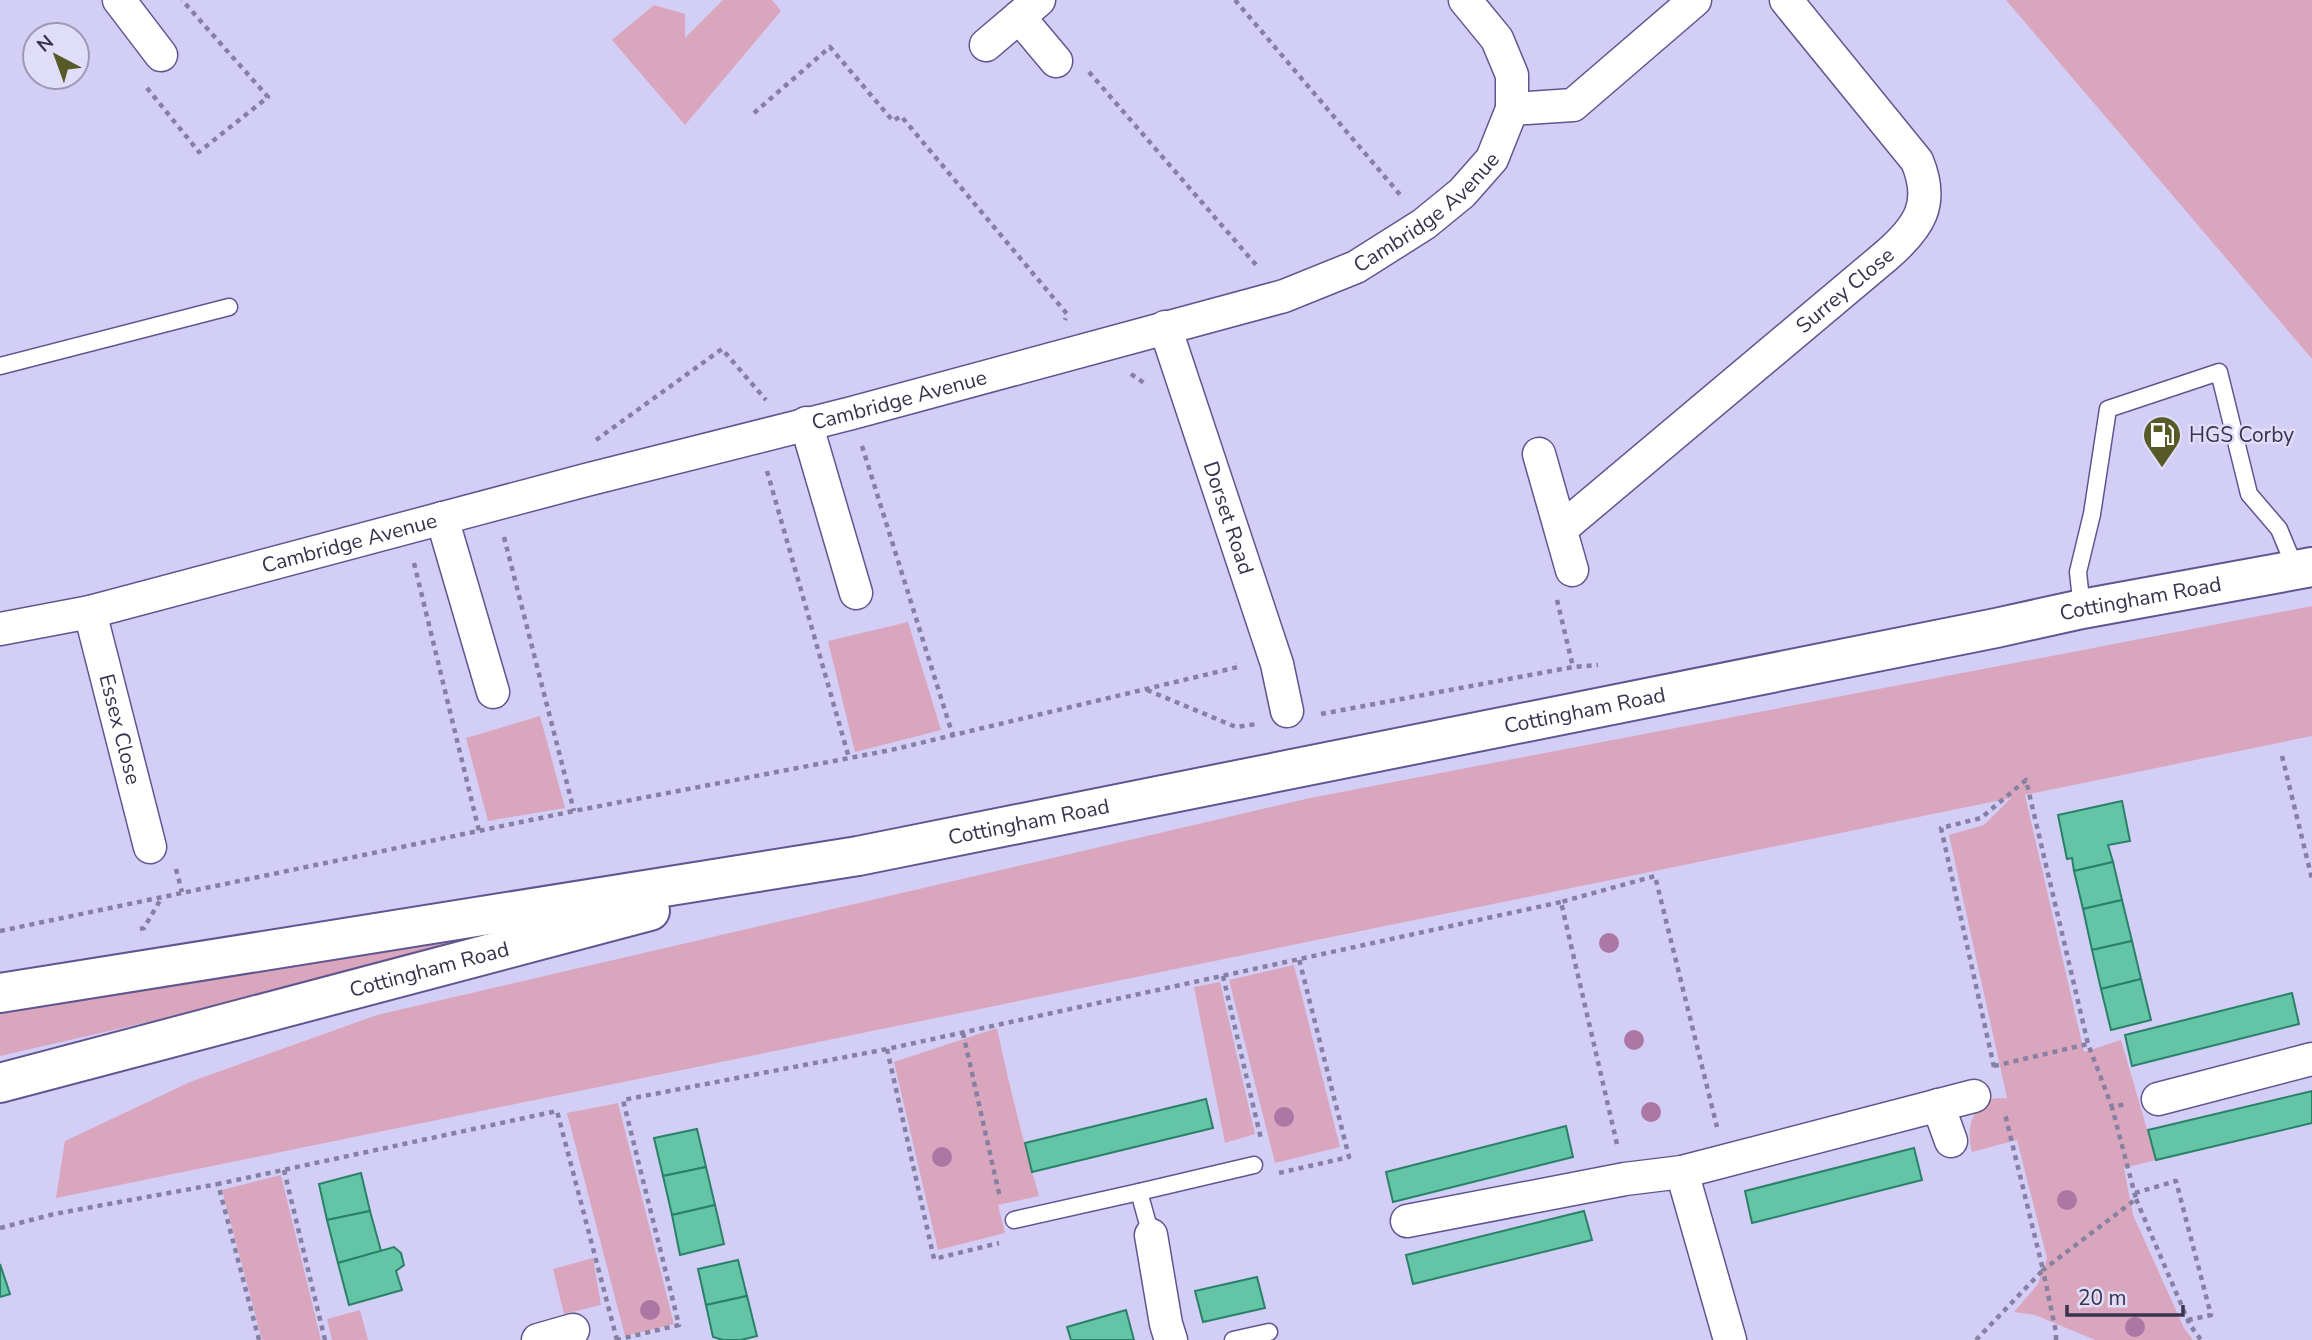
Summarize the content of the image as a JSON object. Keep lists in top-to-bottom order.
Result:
{
  "streets": {
    "highway": ["Cottingham Road"],
    "street": [
      "Cambridge Avenue",
      "Surrey Close",
      "Dorset Road",
      "Essex Close"
    ]
  },
  "crossings": [
    ["Cambridge Avenue", "Dorset Road"],
    ["Cambridge Avenue", "Essex Close"]
  ],
  "places": {
    "fuel station": ["HGS Corby"]
  },
  "scale_bar": "20 m",
  "north": "top left"
}
